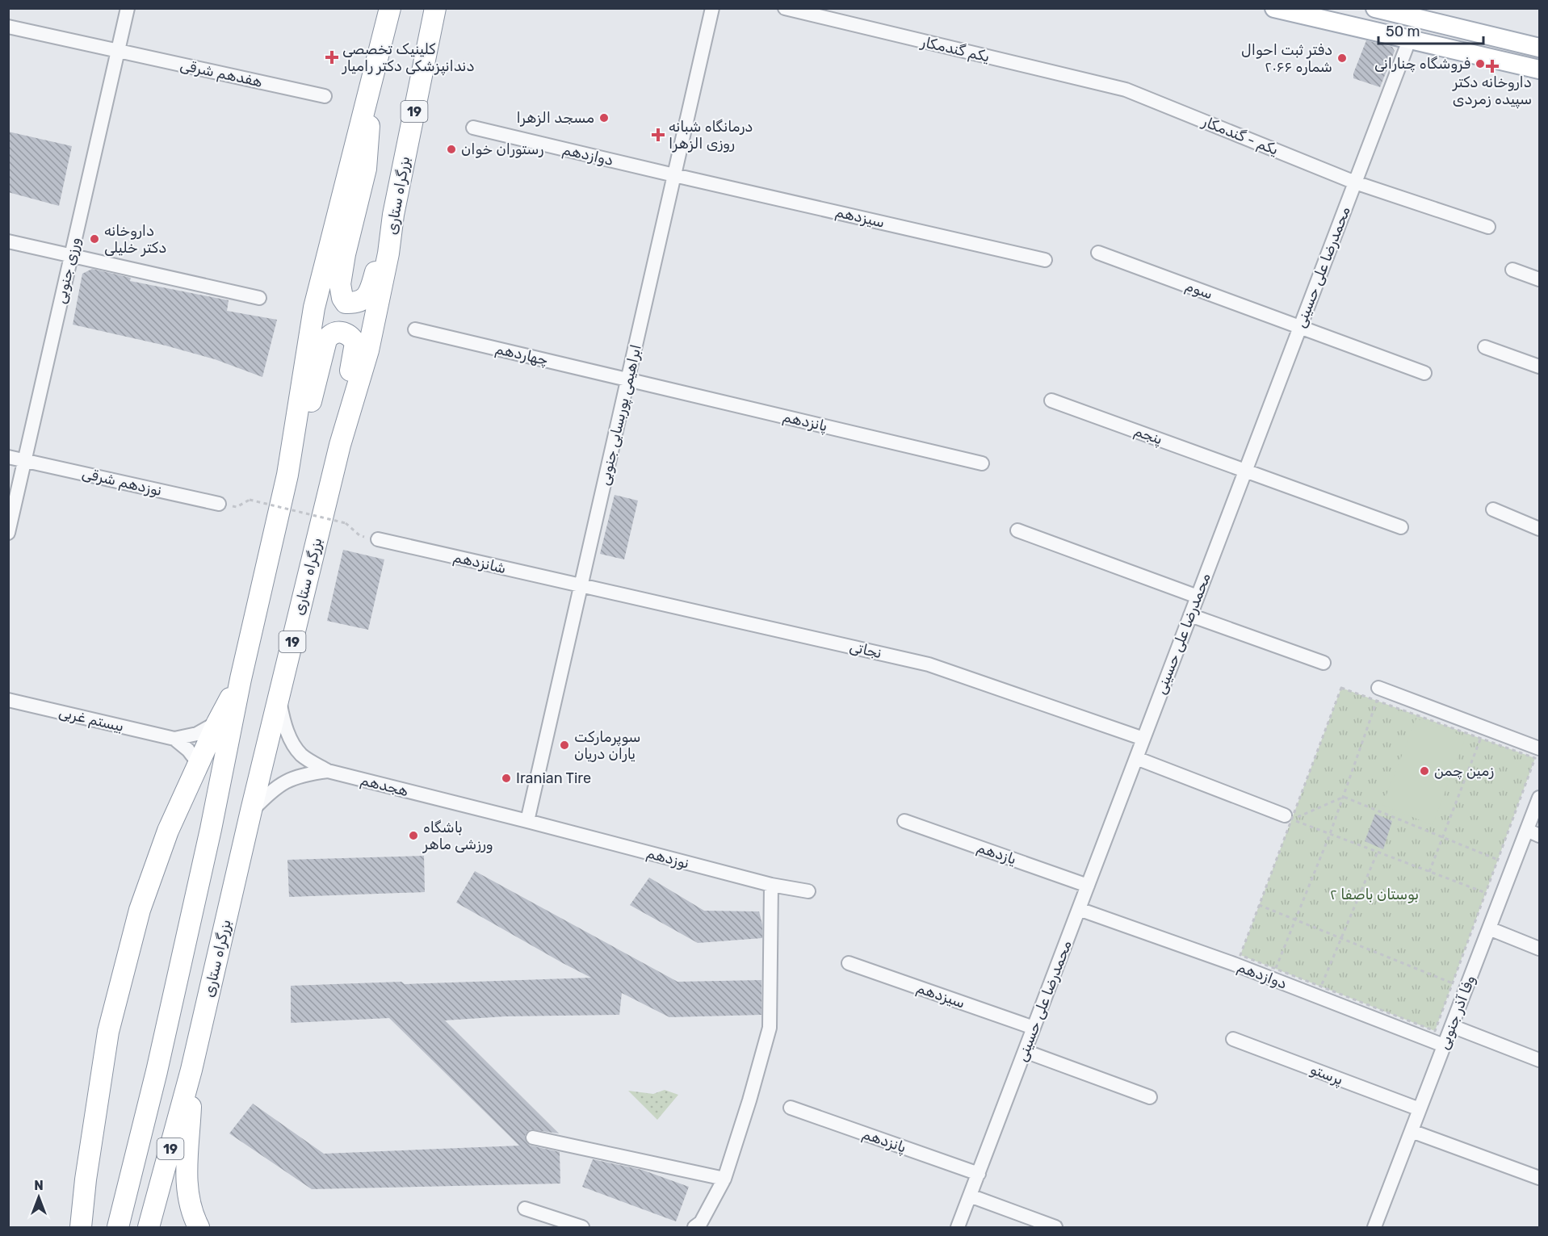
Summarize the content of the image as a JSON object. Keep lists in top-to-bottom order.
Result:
{
  "streets": {
    "highway": ["19", "بزرگراه ستاری"],
    "street": [
      "یکم گندمکار",
      "هفدهم شرقی",
      "یکم - گندمکار",
      "دوازدهم",
      "سیزدهم",
      "محمدرضا علی حسینی",
      "ورزی جنوبی",
      "سوم",
      "چهاردهم",
      "ابراهیمی پوربسابی جنوبی",
      "پانزدهم",
      "پنجم",
      "نوزدهم شرقی",
      "شانزدهم",
      "نجاتی",
      "بیستم غربی",
      "هجدهم",
      "یازدهم",
      "نوزدهم",
      "وفا آذر جنوبی",
      "پرستو"
    ]
  },
  "crossings": [
    ["یکم گندمکار", "یکم - گندمکار"],
    ["هفدهم شرقی", "ورزی جنوبی"],
    ["یکم - گندمکار", "محمدرضا علی حسینی"],
    ["دوازدهم", "سیزدهم"],
    ["دوازدهم", "محمدرضا علی حسینی"],
    ["دوازدهم", "ابراهیمی پوربسابی جنوبی"],
    ["دوازدهم", "وفا آذر جنوبی"],
    ["بزرگراه ستاری", "هجدهم"],
    ["سیزدهم", "محمدرضا علی حسینی"],
    ["سیزدهم", "ابراهیمی پوربسابی جنوبی"],
    ["محمدرضا علی حسینی", "سوم"],
    ["محمدرضا علی حسینی", "پانزدهم"],
    ["محمدرضا علی حسینی", "پنجم"],
    ["محمدرضا علی حسینی", "نجاتی"],
    ["محمدرضا علی حسینی", "یازدهم"],
    ["ورزی جنوبی", "نوزدهم شرقی"],
    ["چهاردهم", "ابراهیمی پوربسابی جنوبی"],
    ["چهاردهم", "پانزدهم"],
    ["ابراهیمی پوربسابی جنوبی", "پانزدهم"],
    ["ابراهیمی پوربسابی جنوبی", "شانزدهم"],
    ["ابراهیمی پوربسابی جنوبی", "نجاتی"],
    ["ابراهیمی پوربسابی جنوبی", "هجدهم"],
    ["ابراهیمی پوربسابی جنوبی", "نوزدهم"],
    ["شانزدهم", "نجاتی"],
    ["هجدهم", "نوزدهم"],
    ["وفا آذر جنوبی", "پرستو"]
  ],
  "parks": ["بوستان باصفا ۲"],
  "places": {
    "health": ["کلینیک تخصصی دندانپزشکی دکتر رامیار", "داروخانه دکتر سپیده زمردی", "درمانگاه شبانه روزی الزهرا"],
    "other": [
      "دفتر ثبت احوال شماره ۲۰۶۶",
      "فروشگاه چنارانی",
      "مسجد الزهرا",
      "رستوران خوان",
      "داروخانه دکتر خلیلی",
      "سوپرمارکت یاران دریان",
      "زمین چمن",
      "Iranian Tire",
      "باشگاه ورزشی ماهر"
    ]
  },
  "scale_bar": "50 m",
  "north": "top"
}
